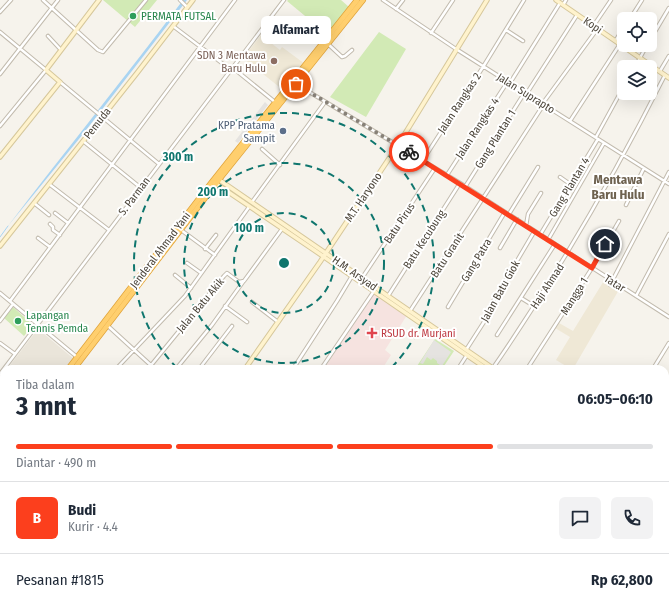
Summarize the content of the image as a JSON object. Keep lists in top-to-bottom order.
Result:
{
  "streets": {
    "highway": ["Jenderal Ahmad Yani"],
    "street": [
      "Kopi",
      "Jalan Suprapto",
      "Jalan Rangkas 2",
      "Pemuda",
      "Jalan Rangkas 4",
      "Gang Plantan 1",
      "Gang Plantan 4",
      "S. Parman",
      "M.T. Haryono",
      "Batu Pirus",
      "Batu Kecubung",
      "Batu Granit",
      "Gang Patra",
      "H.M. Arsyad",
      "Tatar",
      "Haji Ahmad",
      "Jalan Batu Giok",
      "Mangga 1",
      "Jalan Batu Akik"
    ]
  },
  "crossings": [
    ["Kopi", "Jalan Rangkas 4"],
    ["Kopi", "Gang Plantan 1"],
    ["Kopi", "Batu Granit"],
    ["Kopi", "Haji Ahmad"],
    ["Jalan Suprapto", "Jalan Rangkas 2"],
    ["Jalan Suprapto", "Jalan Rangkas 4"],
    ["Jalan Suprapto", "Gang Plantan 1"],
    ["Jalan Suprapto", "Gang Plantan 4"],
    ["Jalan Suprapto", "M.T. Haryono"],
    ["Jalan Suprapto", "Batu Granit"],
    ["Jalan Suprapto", "Haji Ahmad"],
    ["Jalan Rangkas 2", "Tatar"],
    ["Jalan Rangkas 4", "Tatar"],
    ["Gang Plantan 1", "Tatar"],
    ["Gang Plantan 4", "Tatar"],
    ["M.T. Haryono", "H.M. Arsyad"],
    ["M.T. Haryono", "Tatar"],
    ["Batu Pirus", "H.M. Arsyad"],
    ["Batu Pirus", "Tatar"],
    ["Batu Kecubung", "H.M. Arsyad"],
    ["Batu Kecubung", "Tatar"],
    ["Jenderal Ahmad Yani", "H.M. Arsyad"],
    ["Jenderal Ahmad Yani", "Tatar"],
    ["Batu Granit", "H.M. Arsyad"],
    ["Batu Granit", "Tatar"],
    ["Gang Patra", "Tatar"],
    ["H.M. Arsyad", "Jalan Batu Giok"],
    ["Tatar", "Haji Ahmad"],
    ["Tatar", "Jalan Batu Giok"],
    ["Tatar", "Mangga 1"]
  ],
  "districts": ["Mentawa Baru Hulu"],
  "places": {
    "other": [
      "PERMATA FUTSAL",
      "SDN 3 Mentawa Baru Hulu",
      "Alfamart",
      "KPP Pratama Sampit",
      "Lapangan Tennis Pemda"
    ],
    "health": ["RSUD dr. Murjani"]
  },
  "page": {
    "bubble": "Alfamart",
    "heading": ["3 mnt", "Tiba dalam", "06:05–06:10"],
    "panel": [
      "Budi",
      "Kurir · 4.4",
      "Pesanan #1815",
      "Rp 62,800"
    ],
    "bar": "Diantar · 490 m",
    "round": "B"
  },
  "rings": ["300 m", "200 m", "100 m"]
}
